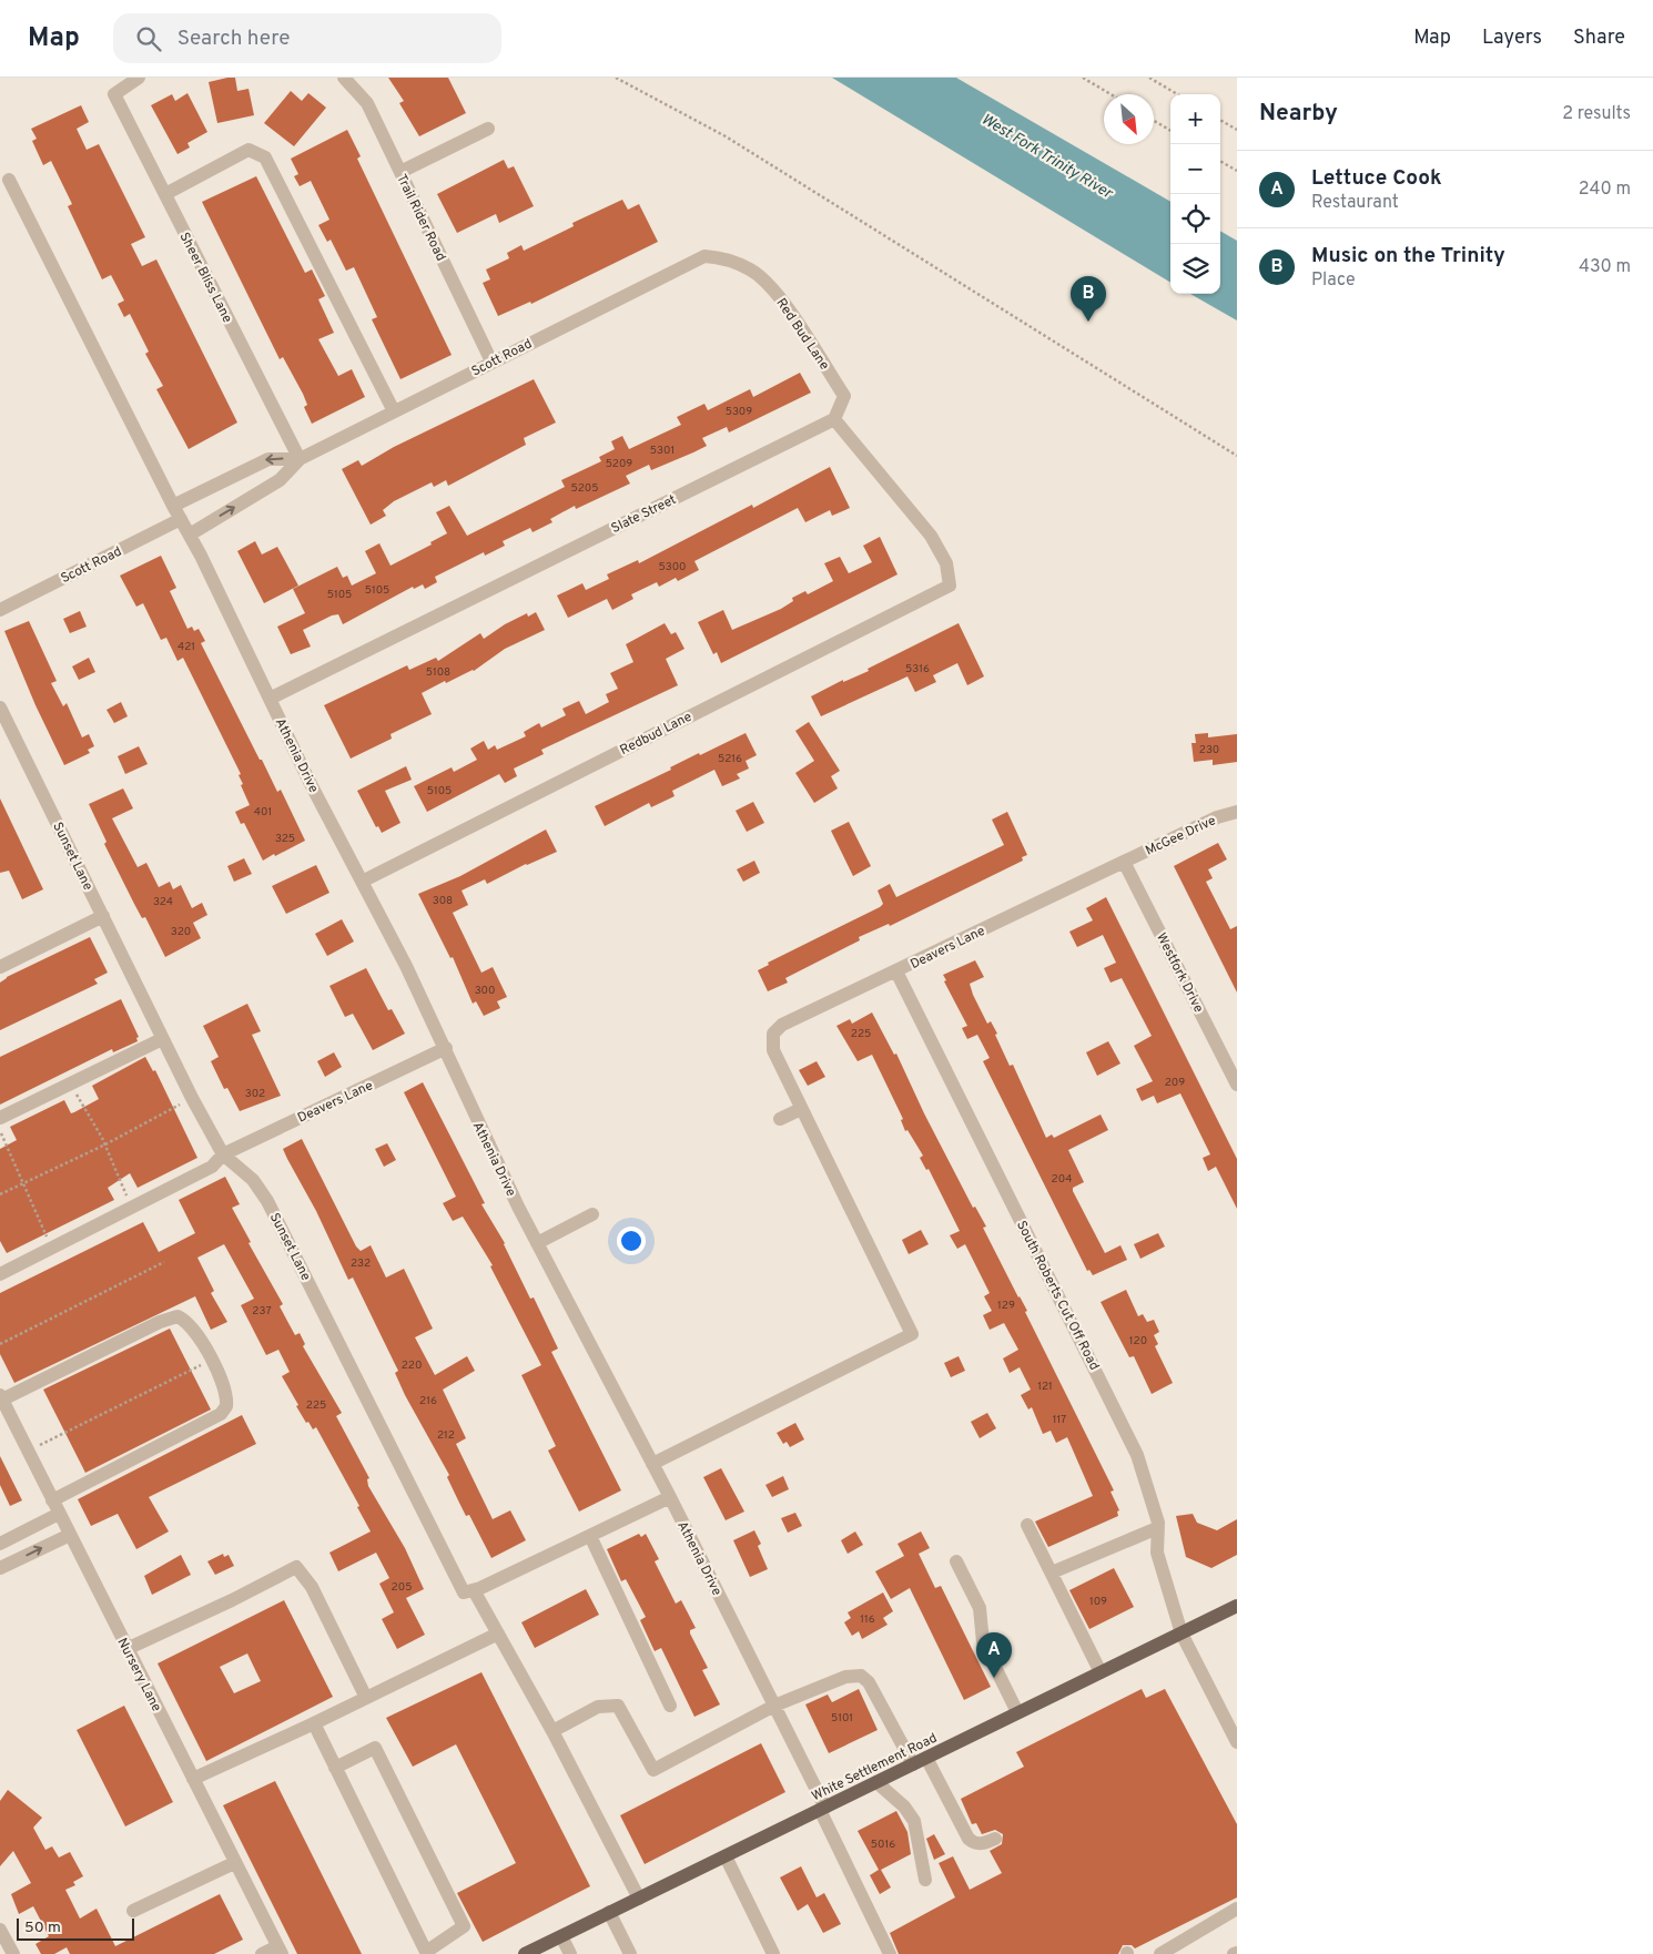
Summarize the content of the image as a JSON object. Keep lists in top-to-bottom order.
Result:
{
  "streets": {
    "main road": ["White Settlement Road"],
    "street": [
      "Trail Rider Road",
      "Sheer Bliss Lane",
      "Red Bud Lane",
      "Scott Road",
      "Slate Street",
      "Redbud Lane",
      "Athenia Drive",
      "McGee Drive",
      "Sunset Lane",
      "Deavers Lane",
      "Westfork Drive",
      "South Roberts Cut Off Road",
      "Nursery Lane"
    ]
  },
  "crossings": [
    ["Trail Rider Road", "Scott Road"],
    ["Sheer Bliss Lane", "Scott Road"],
    ["Red Bud Lane", "Scott Road"],
    ["Red Bud Lane", "Slate Street"],
    ["Red Bud Lane", "Redbud Lane"],
    ["Scott Road", "Athenia Drive"],
    ["Slate Street", "Redbud Lane"],
    ["Slate Street", "Athenia Drive"],
    ["Redbud Lane", "Athenia Drive"],
    ["Athenia Drive", "Deavers Lane"],
    ["Athenia Drive", "White Settlement Road"],
    ["McGee Drive", "Deavers Lane"],
    ["McGee Drive", "Westfork Drive"],
    ["Sunset Lane", "Deavers Lane"],
    ["Deavers Lane", "Westfork Drive"],
    ["Deavers Lane", "South Roberts Cut Off Road"],
    ["South Roberts Cut Off Road", "White Settlement Road"]
  ],
  "water": ["West Fork Trinity River"],
  "house_numbers": [
    "5309",
    "5301",
    "5209",
    "5205",
    "5300",
    "5105",
    "5105",
    "421",
    "5316",
    "5108",
    "230",
    "5216",
    "5105",
    "401",
    "325",
    "308",
    "324",
    "320",
    "300",
    "225",
    "209",
    "302",
    "204",
    "232",
    "129",
    "237",
    "120",
    "220",
    "121",
    "216",
    "225",
    "117",
    "212",
    "205",
    "109",
    "116",
    "5101",
    "5016"
  ],
  "scale_bar": "50 m",
  "north": "bottom right",
  "page": {
    "header": "Map",
    "search": "Search here",
    "nav": ["Map", "Layers", "Share"],
    "heading": ["Nearby", "2 results"],
    "map_buttons": ["+", "−"],
    "list": [
      {
        "mark": "A",
        "name": "Lettuce Cook",
        "note": "Restaurant",
        "value": "240 m"
      },
      {
        "mark": "B",
        "name": "Music on the Trinity",
        "note": "Place",
        "value": "430 m"
      }
    ],
    "pins": ["B", "A"],
    "scale": "50 m"
  }
}
